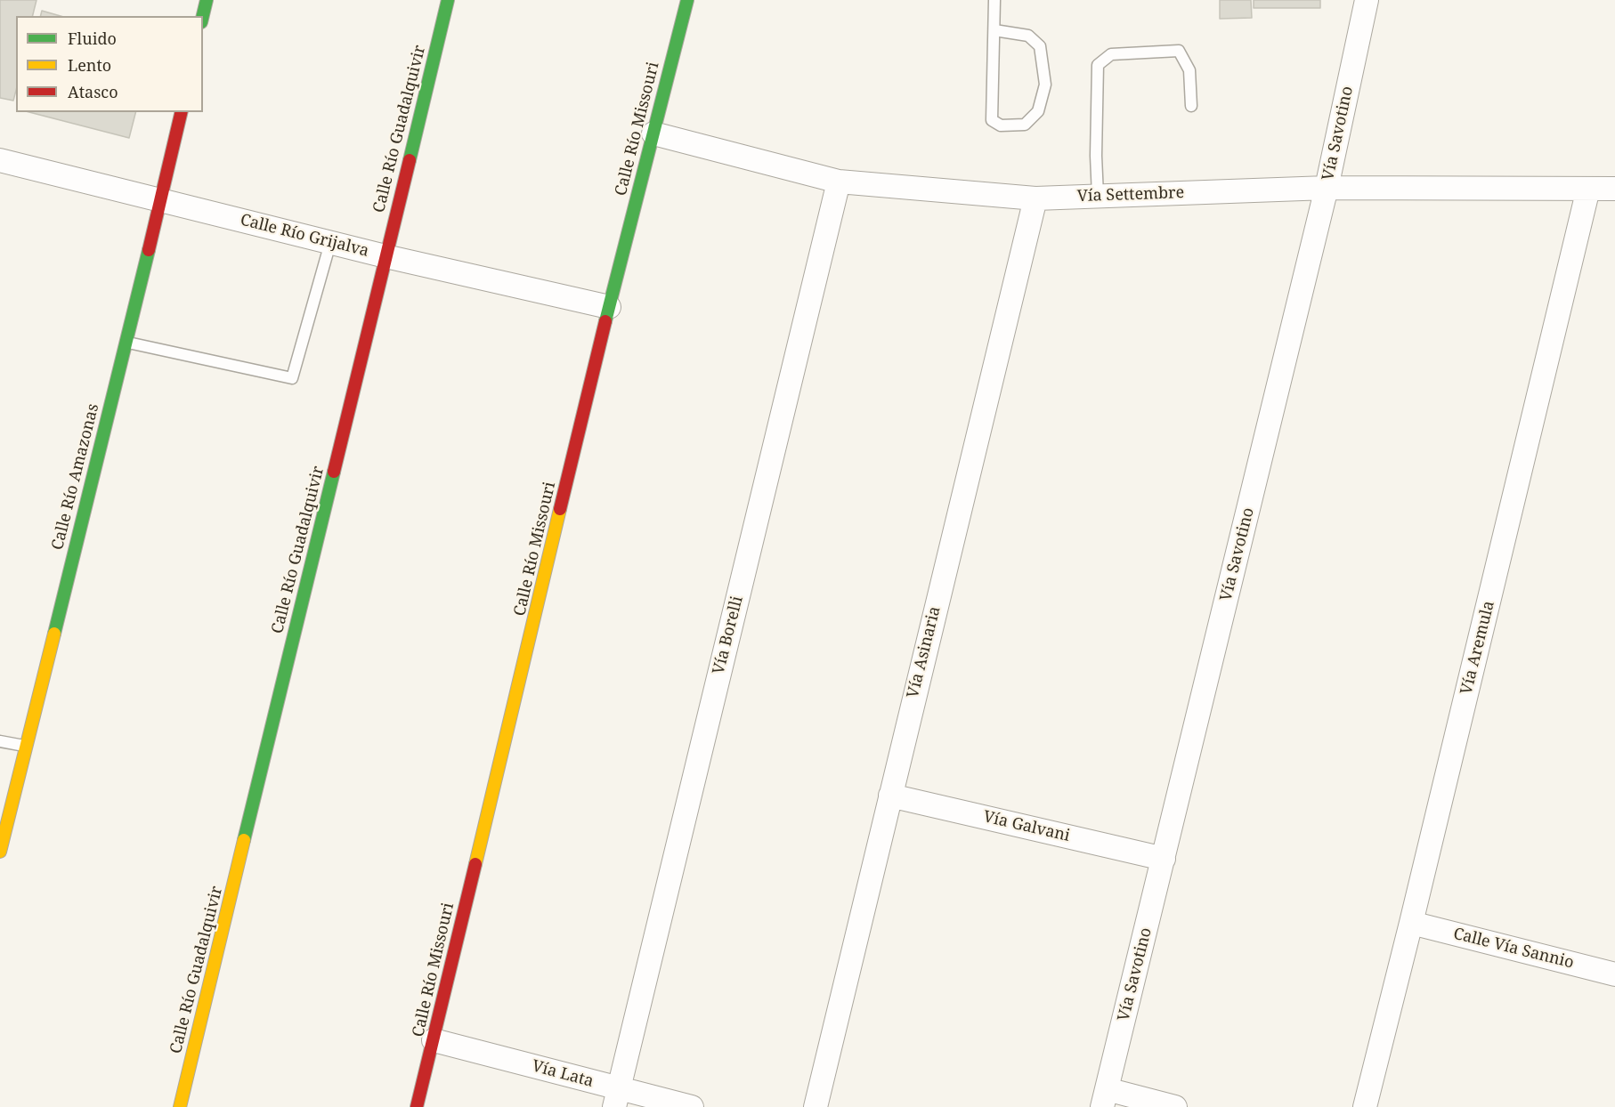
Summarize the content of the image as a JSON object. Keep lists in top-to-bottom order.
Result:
{
  "streets": {
    "street": [
      "Calle Río Guadalquivir",
      "Calle Río Missouri",
      "Vía Savotino",
      "Vía Settembre",
      "Calle Río Grijalva",
      "Calle Río Amazonas",
      "Vía Borelli",
      "Vía Aremula",
      "Vía Asinaria",
      "Vía Galvani",
      "Calle Vía Sannio",
      "Vía Lata"
    ]
  },
  "crossings": [
    ["Calle Río Guadalquivir", "Calle Río Grijalva"],
    ["Calle Río Missouri", "Vía Settembre"],
    ["Calle Río Missouri", "Calle Río Grijalva"],
    ["Calle Río Missouri", "Vía Lata"],
    ["Vía Savotino", "Vía Settembre"],
    ["Vía Savotino", "Vía Galvani"],
    ["Vía Settembre", "Vía Borelli"],
    ["Vía Settembre", "Vía Aremula"],
    ["Vía Settembre", "Vía Asinaria"],
    ["Calle Río Grijalva", "Calle Río Amazonas"],
    ["Vía Borelli", "Vía Lata"],
    ["Vía Aremula", "Calle Vía Sannio"],
    ["Vía Asinaria", "Vía Galvani"]
  ],
  "legend": ["Fluido", "Lento", "Atasco"]
}
